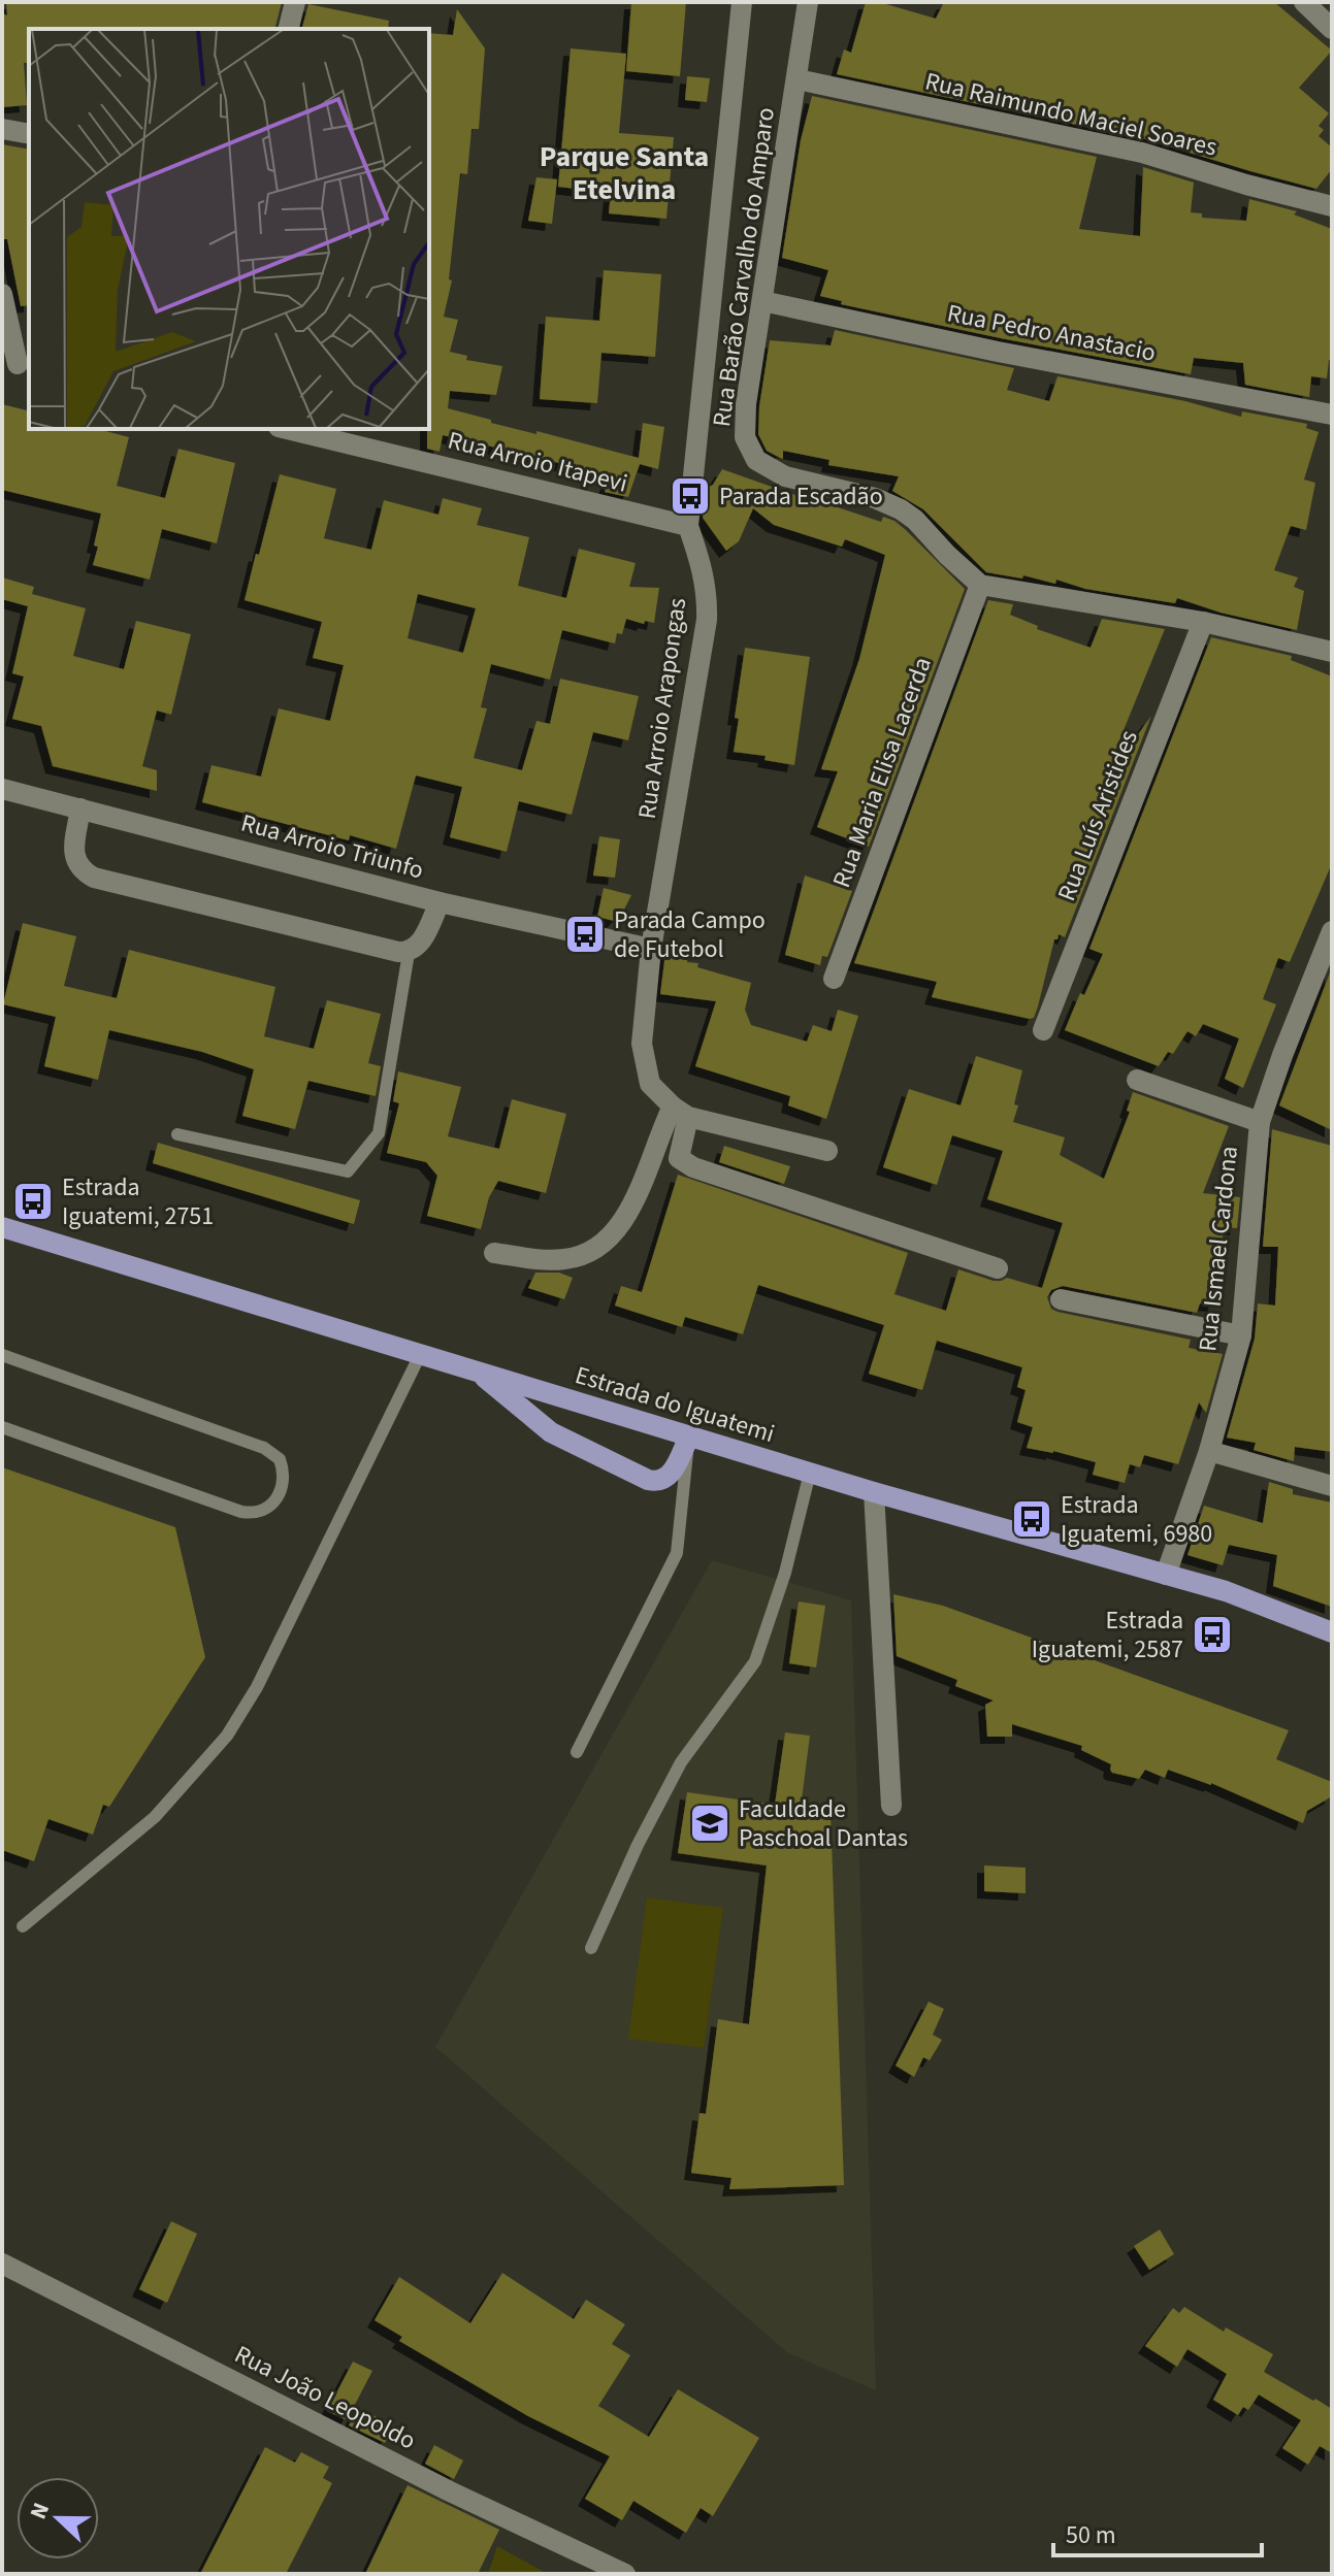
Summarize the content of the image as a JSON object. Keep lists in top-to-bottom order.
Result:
{
  "streets": {
    "main road": ["Estrada do Iguatemi"],
    "street": [
      "Rua Raimundo Maciel Soares",
      "Rua Barão Carvalho do Amparo",
      "Rua Pedro Anastacio",
      "Rua Arroio Itapevi",
      "Rua Arroio Arapongas",
      "Rua Maria Elisa Lacerda",
      "Rua Luís Aristides",
      "Rua Arroio Triunfo",
      "Rua Ismael Cardona",
      "Rua João Leopoldo"
    ]
  },
  "crossings": [
    ["Rua Raimundo Maciel Soares", "Rua Barão Carvalho do Amparo"],
    ["Rua Barão Carvalho do Amparo", "Rua Pedro Anastacio"],
    ["Rua Barão Carvalho do Amparo", "Rua Maria Elisa Lacerda"],
    ["Rua Arroio Itapevi", "Rua Arroio Arapongas"],
    ["Rua Arroio Arapongas", "Rua Arroio Triunfo"],
    ["Rua Ismael Cardona", "Estrada do Iguatemi"]
  ],
  "districts": ["Parque Santa Etelvina"],
  "places": {
    "bus stop": [
      "Parada Escadão",
      "Parada Campo de Futebol",
      "Estrada Iguatemi, 2751",
      "Estrada Iguatemi, 6980",
      "Estrada Iguatemi, 2587"
    ],
    "school or university": ["Faculdade Paschoal Dantas"]
  },
  "scale_bar": "50 m",
  "north": "left"
}
